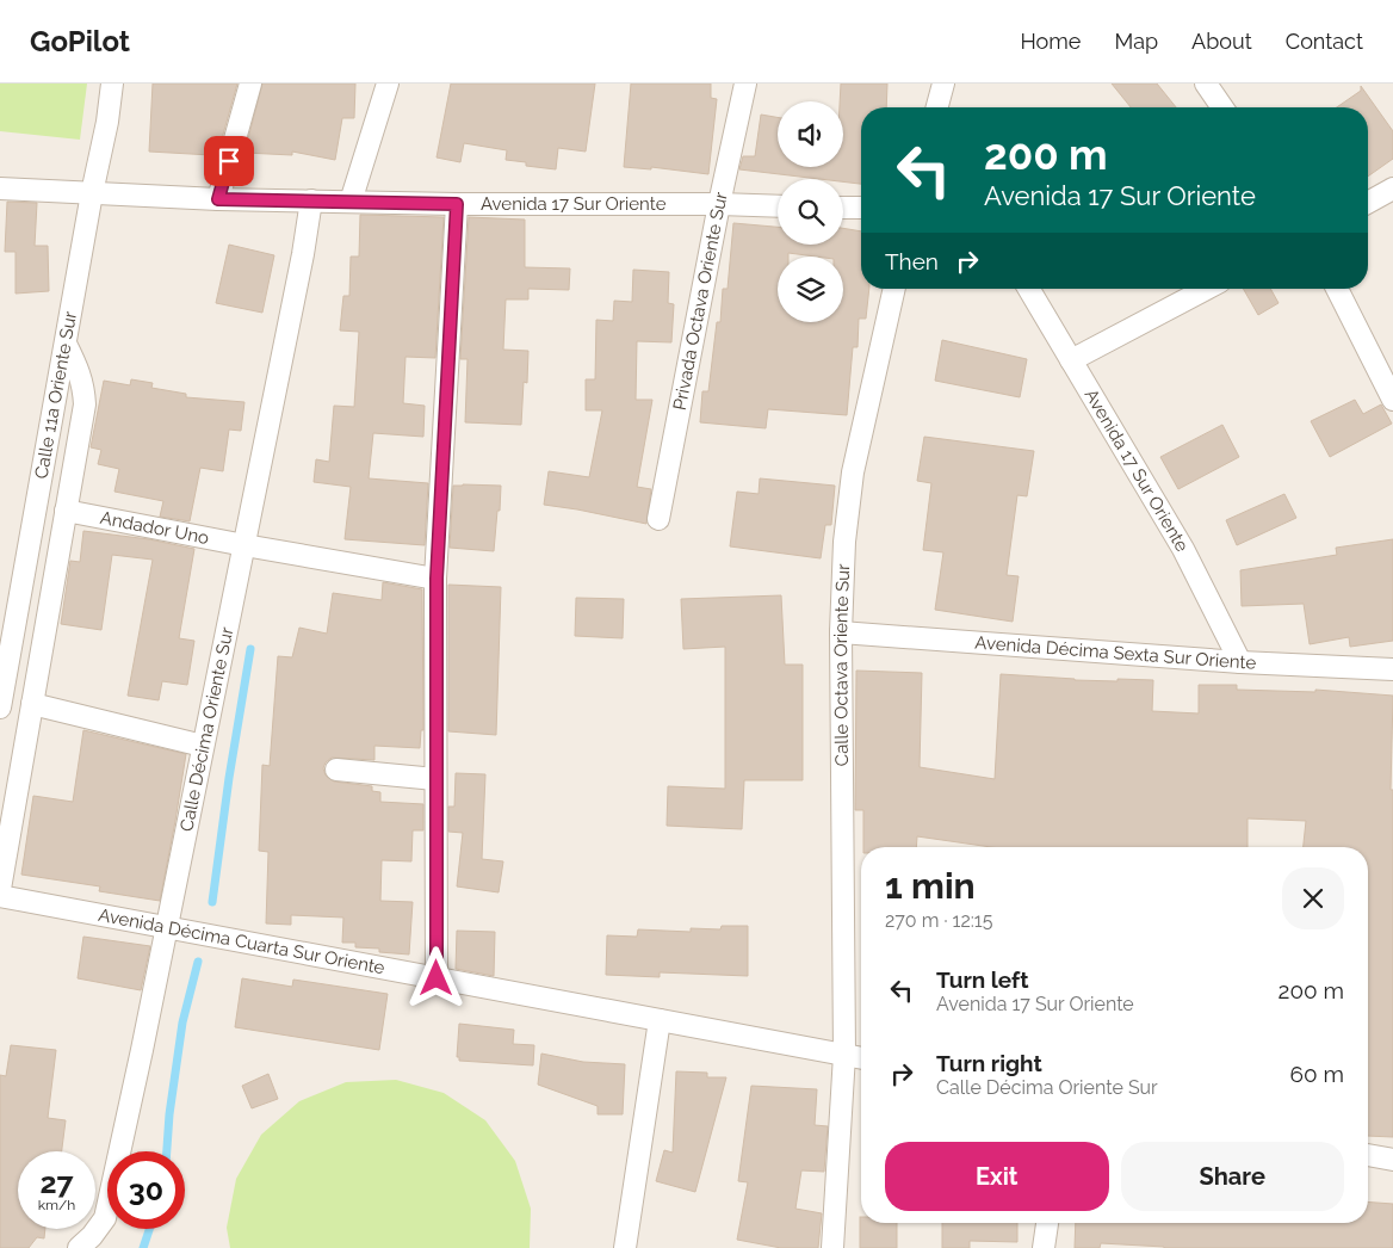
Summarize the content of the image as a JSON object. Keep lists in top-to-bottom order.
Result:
{
  "streets": {
    "street": [
      "Avenida 17 Sur Oriente",
      "Privada Octava Oriente Sur",
      "Calle 11a Oriente Sur",
      "Andador Uno",
      "Avenida Décima Sexta Sur Oriente",
      "Calle Octava Oriente Sur",
      "Calle Décima Oriente Sur",
      "Avenida Décima Cuarta Sur Oriente"
    ]
  },
  "crossings": [
    ["Avenida 17 Sur Oriente", "Privada Octava Oriente Sur"],
    ["Avenida 17 Sur Oriente", "Calle 11a Oriente Sur"],
    ["Avenida 17 Sur Oriente", "Avenida Décima Sexta Sur Oriente"],
    ["Avenida 17 Sur Oriente", "Calle Décima Oriente Sur"],
    ["Andador Uno", "Calle Décima Oriente Sur"],
    ["Avenida Décima Sexta Sur Oriente", "Calle Octava Oriente Sur"],
    ["Calle Octava Oriente Sur", "Avenida Décima Cuarta Sur Oriente"],
    ["Calle Décima Oriente Sur", "Avenida Décima Cuarta Sur Oriente"]
  ],
  "page": {
    "header": "GoPilot",
    "nav": [
      "Home",
      "Map",
      "About",
      "Contact"
    ],
    "turn": ["200 m", "Avenida 17 Sur Oriente"],
    "then": "Then",
    "heading": ["1 min", "270 m · 12:15"],
    "list": [
      {
        "name": "Turn left",
        "note": "Avenida 17 Sur Oriente",
        "value": "200 m"
      },
      {
        "name": "Turn right",
        "note": "Calle Décima Oriente Sur",
        "value": "60 m"
      }
    ],
    "buttons": ["Exit", "Share"],
    "speed": "27 km/h",
    "limit": "30"
  }
}
